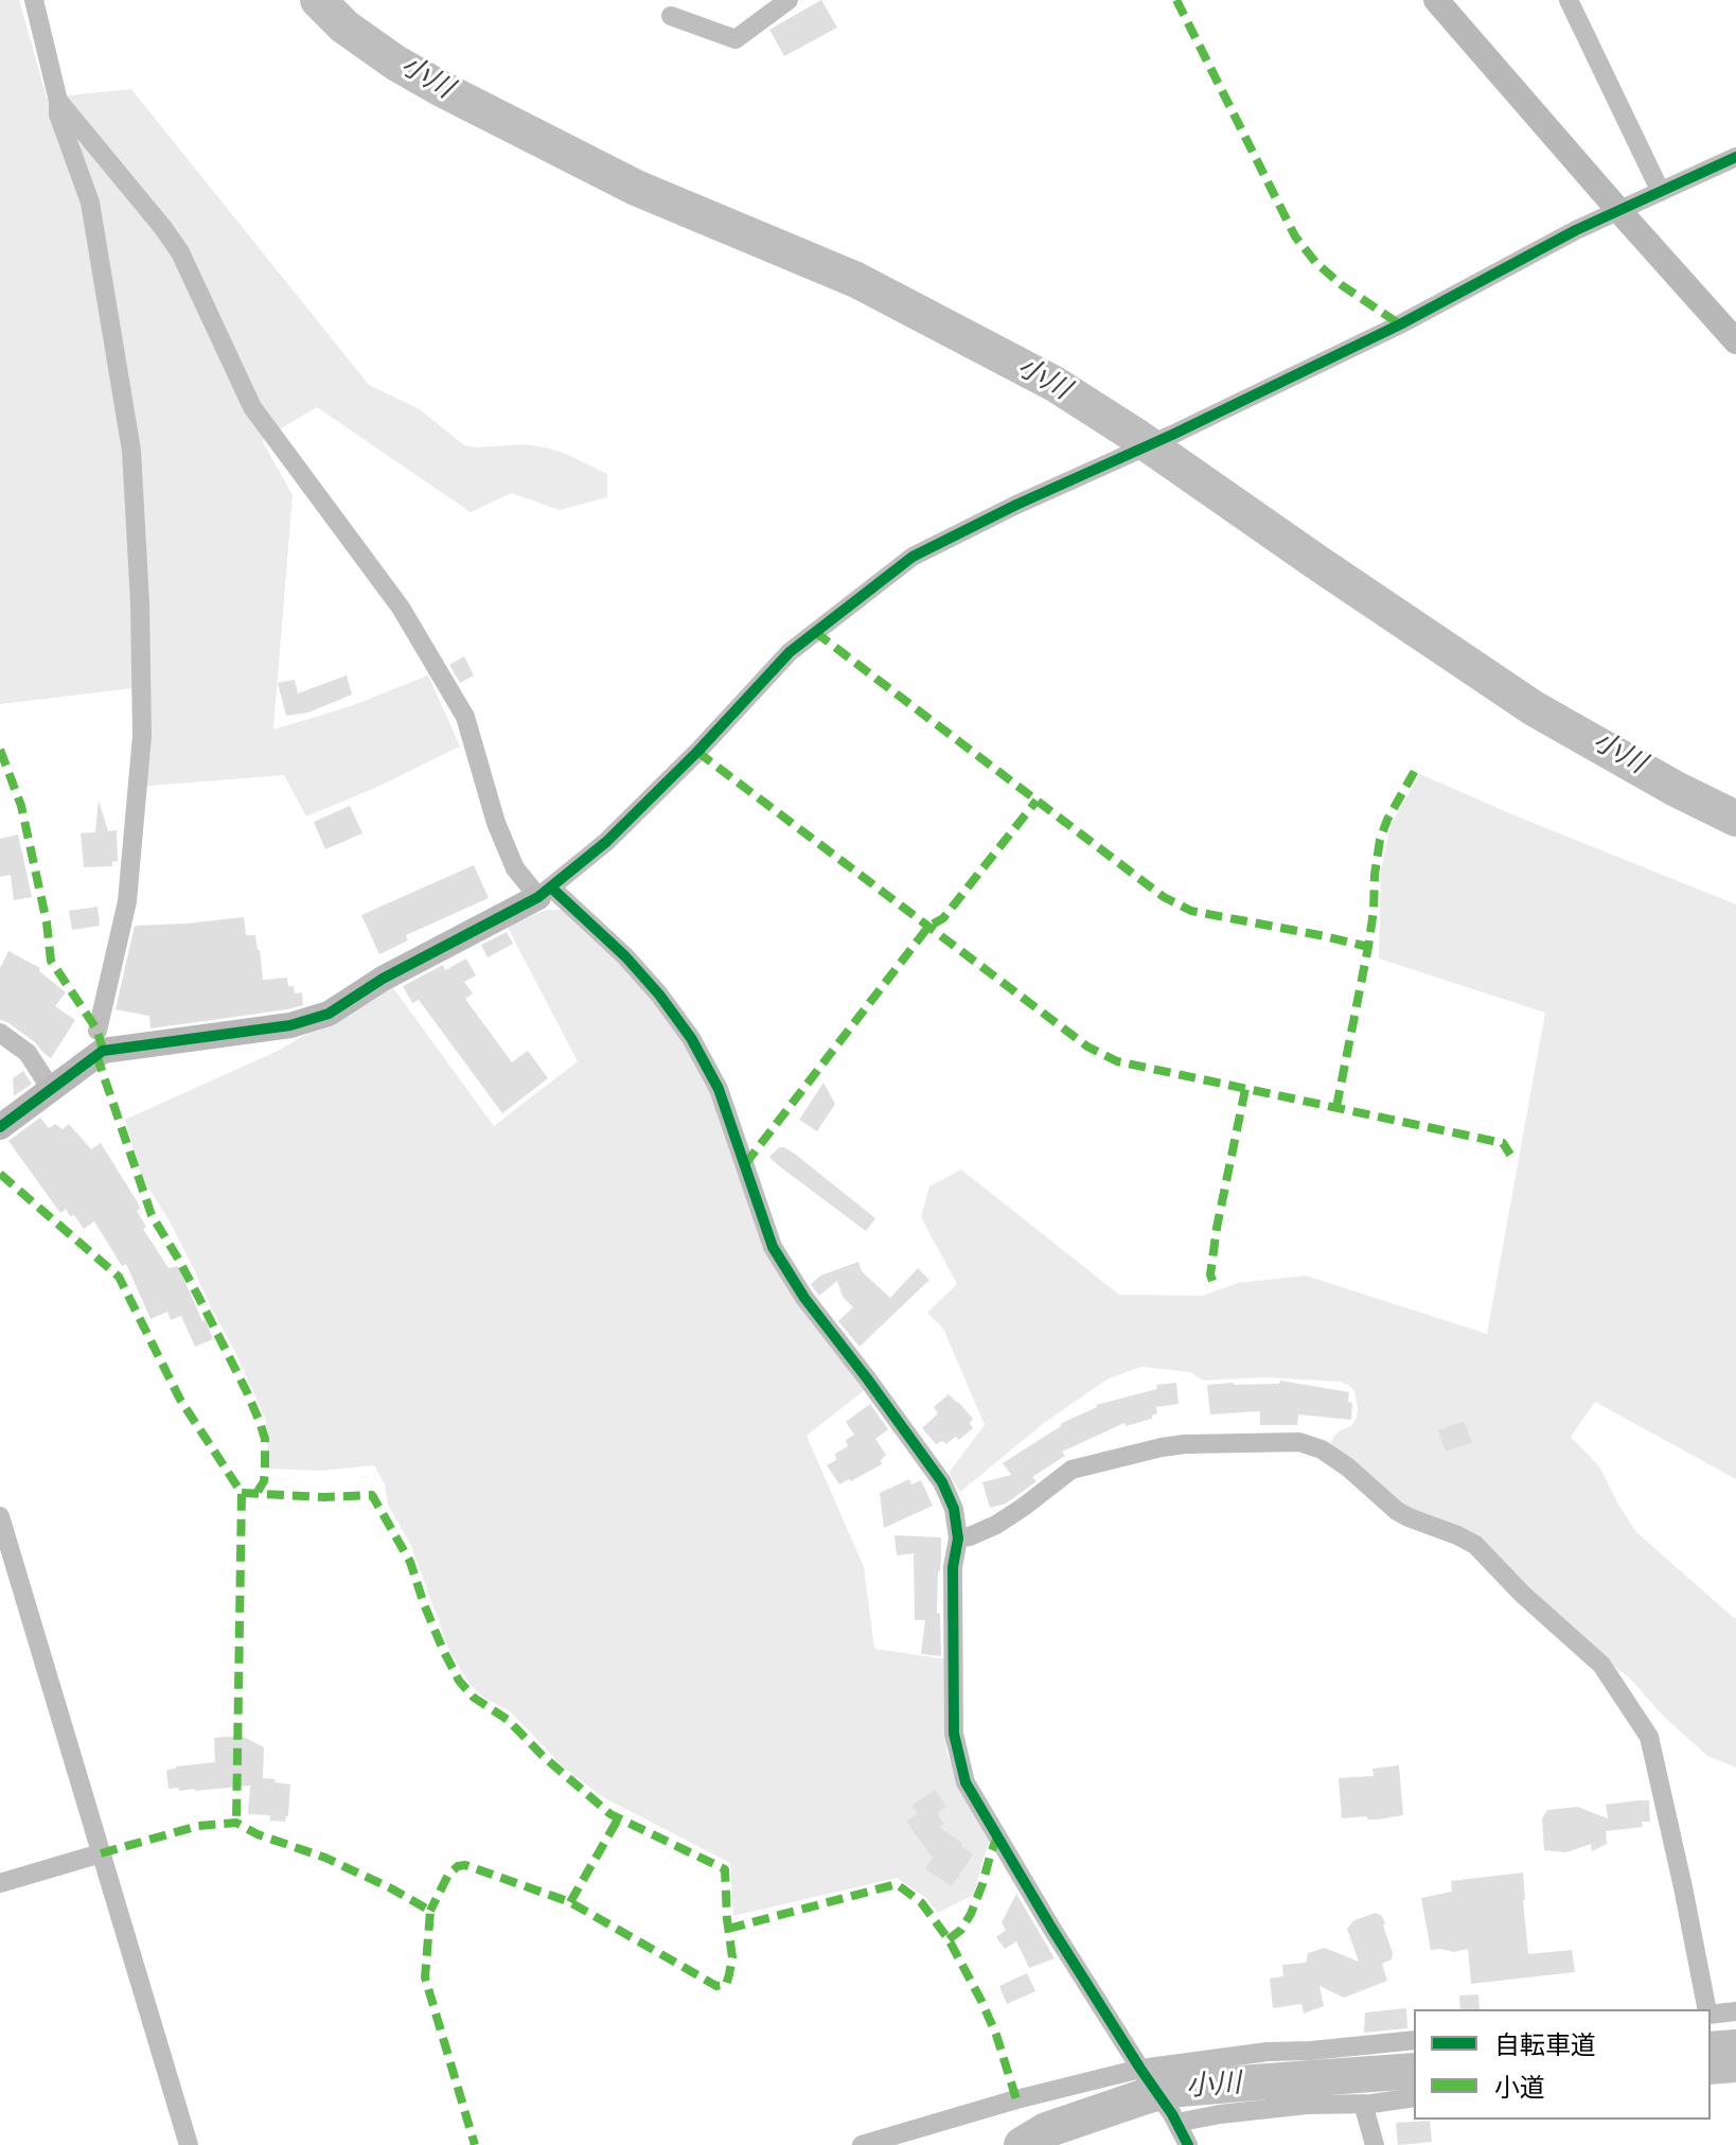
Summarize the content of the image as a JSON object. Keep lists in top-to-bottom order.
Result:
{
  "water": ["小川"],
  "legend": ["自転車道", "小道"]
}
